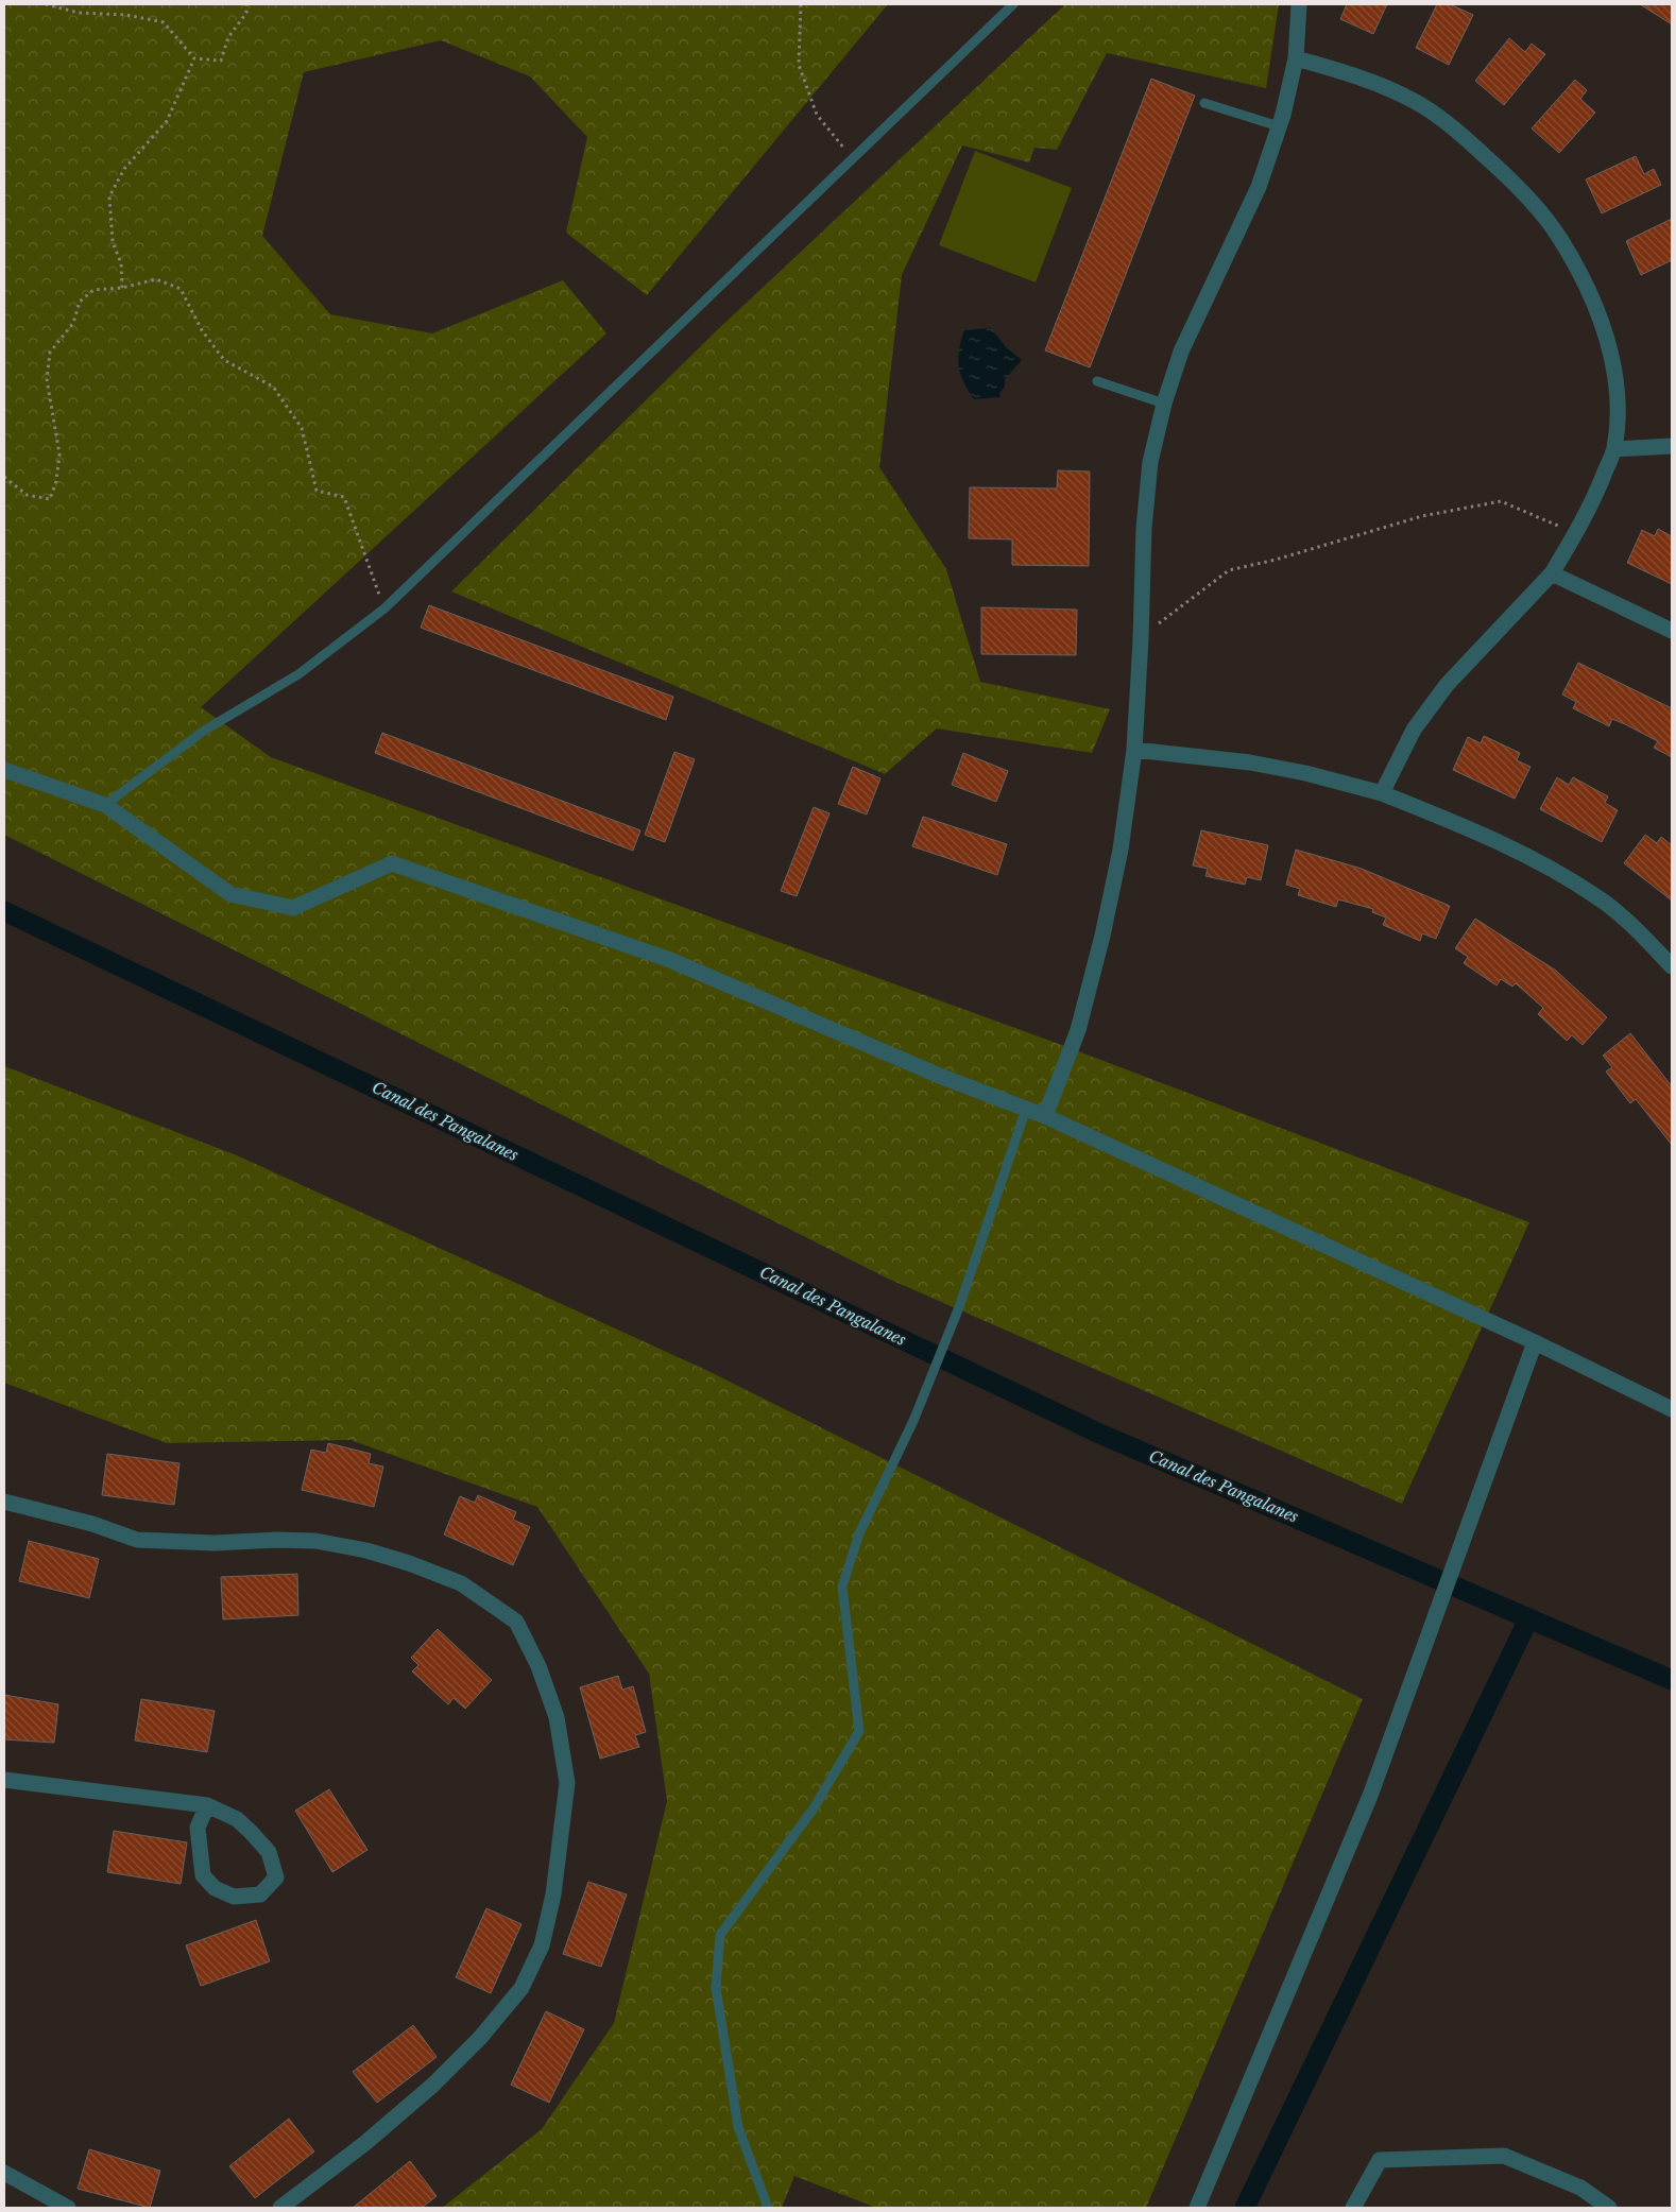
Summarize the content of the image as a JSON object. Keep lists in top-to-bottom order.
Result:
{
  "water": ["Canal des Pangalanes"]
}
